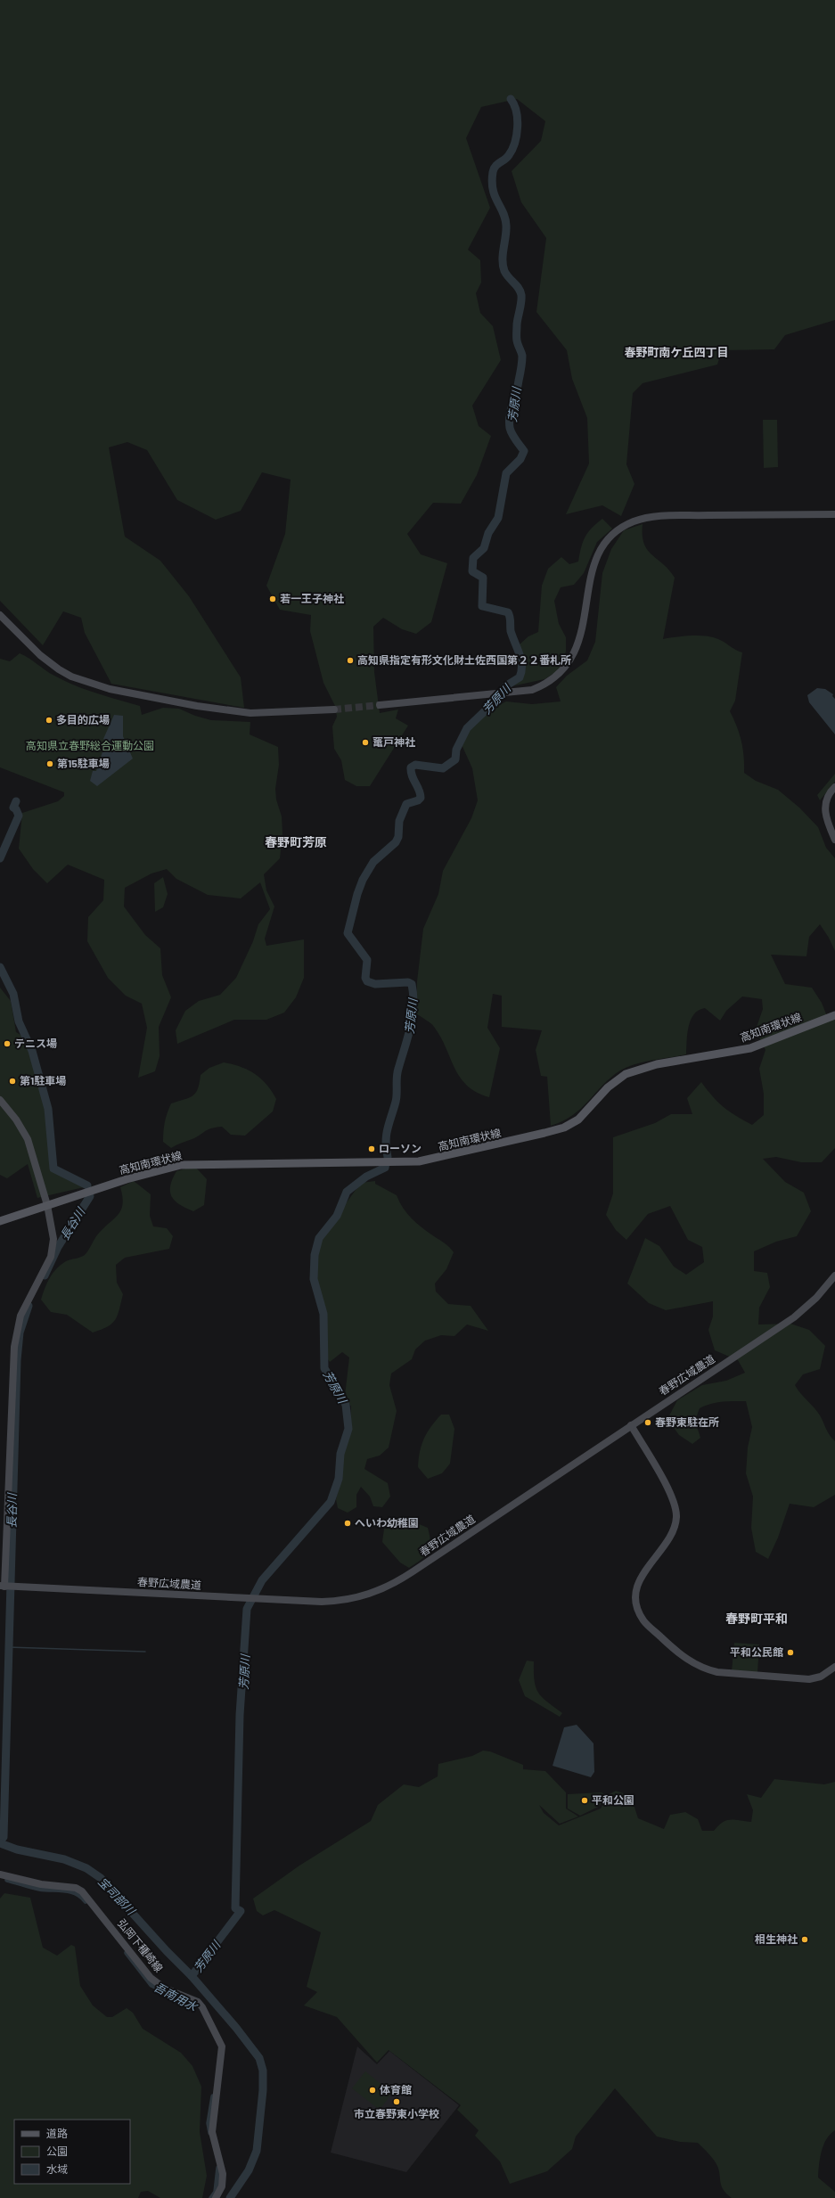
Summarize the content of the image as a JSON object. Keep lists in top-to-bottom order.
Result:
{
  "streets": {
    "main road": ["高知南環状線"],
    "street": ["春野広域農道", "弘岡下種崎線"]
  },
  "districts": ["春野町南ケ丘四丁目", "春野町芳原", "春野町平和"],
  "water": [
    "芳原川",
    "長谷川",
    "宝司部川",
    "吾南用水"
  ],
  "parks": ["高知県立春野総合運動公園"],
  "places": [
    "若一王子神社",
    "高知県指定有形文化財土佐西国第２２番札所",
    "多目的広場",
    "竃戸神社",
    "第15駐車場",
    "テニス場",
    "第1駐車場",
    "ローソン",
    "春野東駐在所",
    "へいわ幼稚園",
    "平和公民館",
    "平和公園",
    "相生神社",
    "体育館",
    "市立春野東小学校"
  ],
  "legend": ["道路", "公園", "水域"]
}
